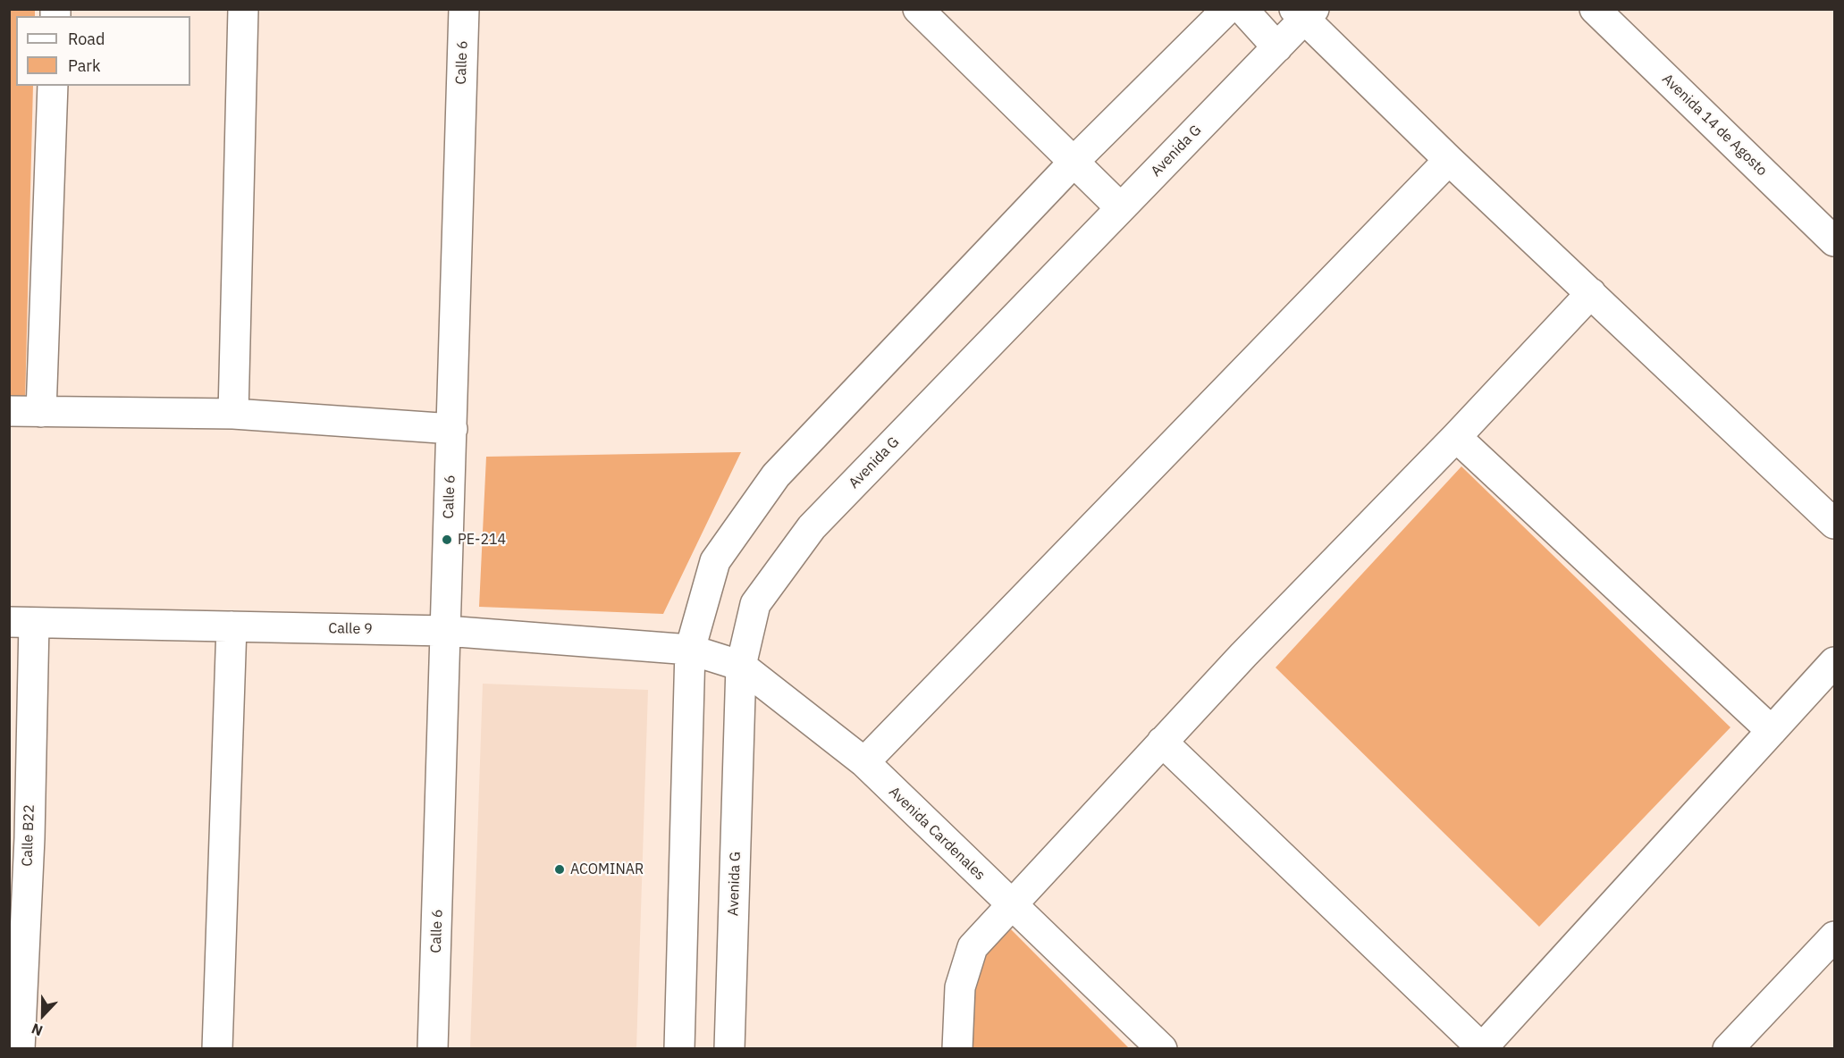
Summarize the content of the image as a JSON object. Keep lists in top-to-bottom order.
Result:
{
  "streets": {
    "street": [
      "Calle 6",
      "Avenida 14 de Agosto",
      "Avenida G",
      "Calle 9",
      "Avenida Cardenales",
      "Calle B22"
    ]
  },
  "crossings": [
    ["Calle 6", "Calle 9"],
    ["Avenida G", "Avenida Cardenales"],
    ["Calle 9", "Avenida Cardenales"],
    ["Calle 9", "Calle B22"]
  ],
  "places": ["PE-214", "ACOMINAR"],
  "legend": ["Road", "Park"],
  "north": "bottom"
}
